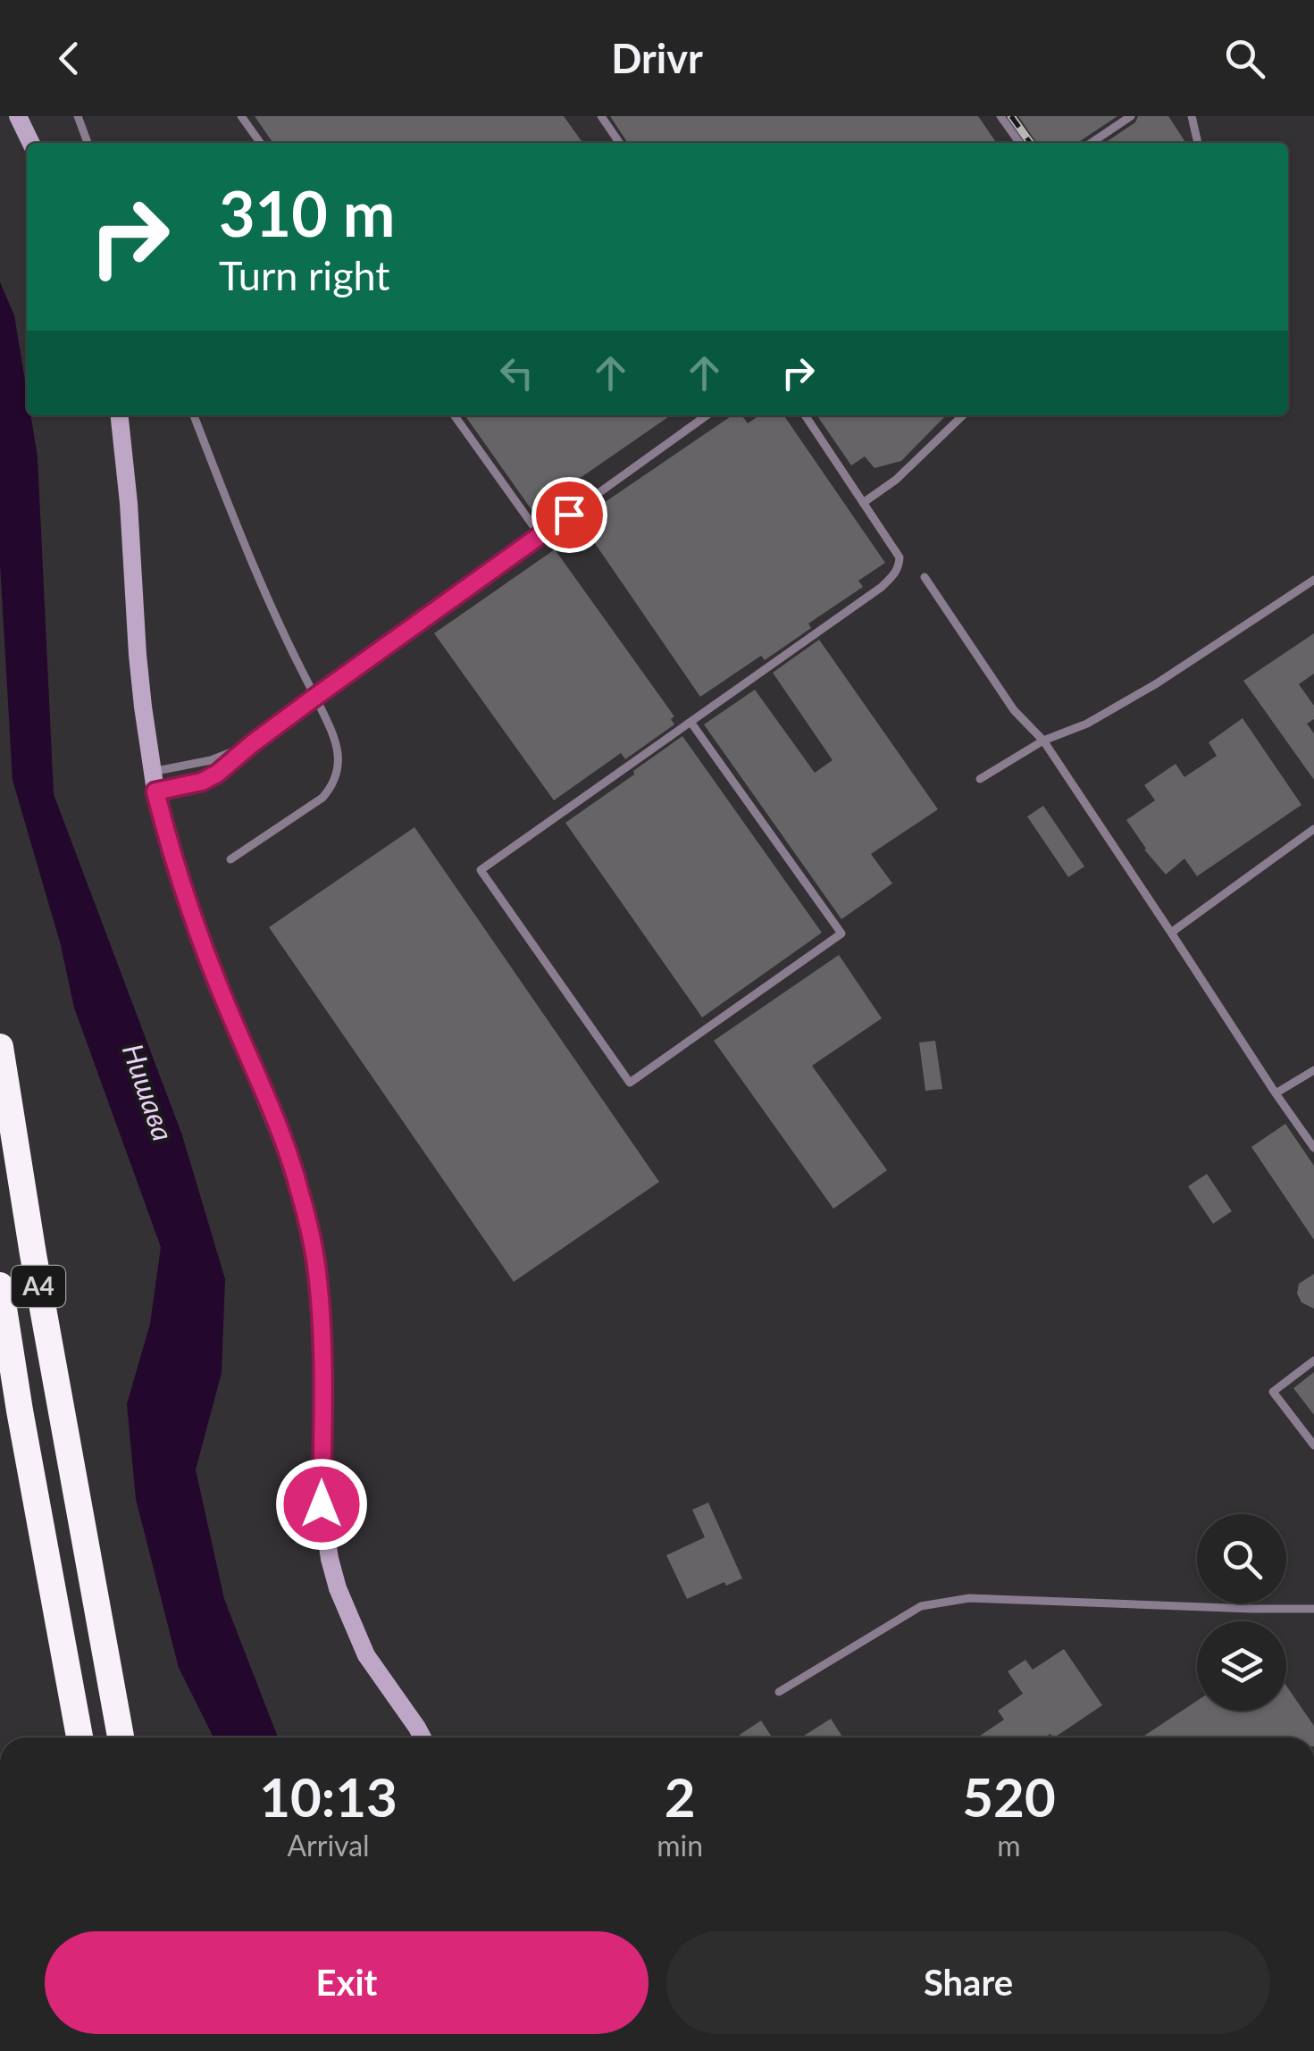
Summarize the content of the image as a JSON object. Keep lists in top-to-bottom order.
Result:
{
  "streets": {
    "highway": ["A4"]
  },
  "water": ["Нишава"],
  "page": {
    "header": "Drivr",
    "turn": ["310 m", "Turn right"],
    "eta": [
      "10:13",
      "Arrival",
      "2",
      "min",
      "520",
      "m"
    ],
    "buttons": ["Exit", "Share"]
  }
}
